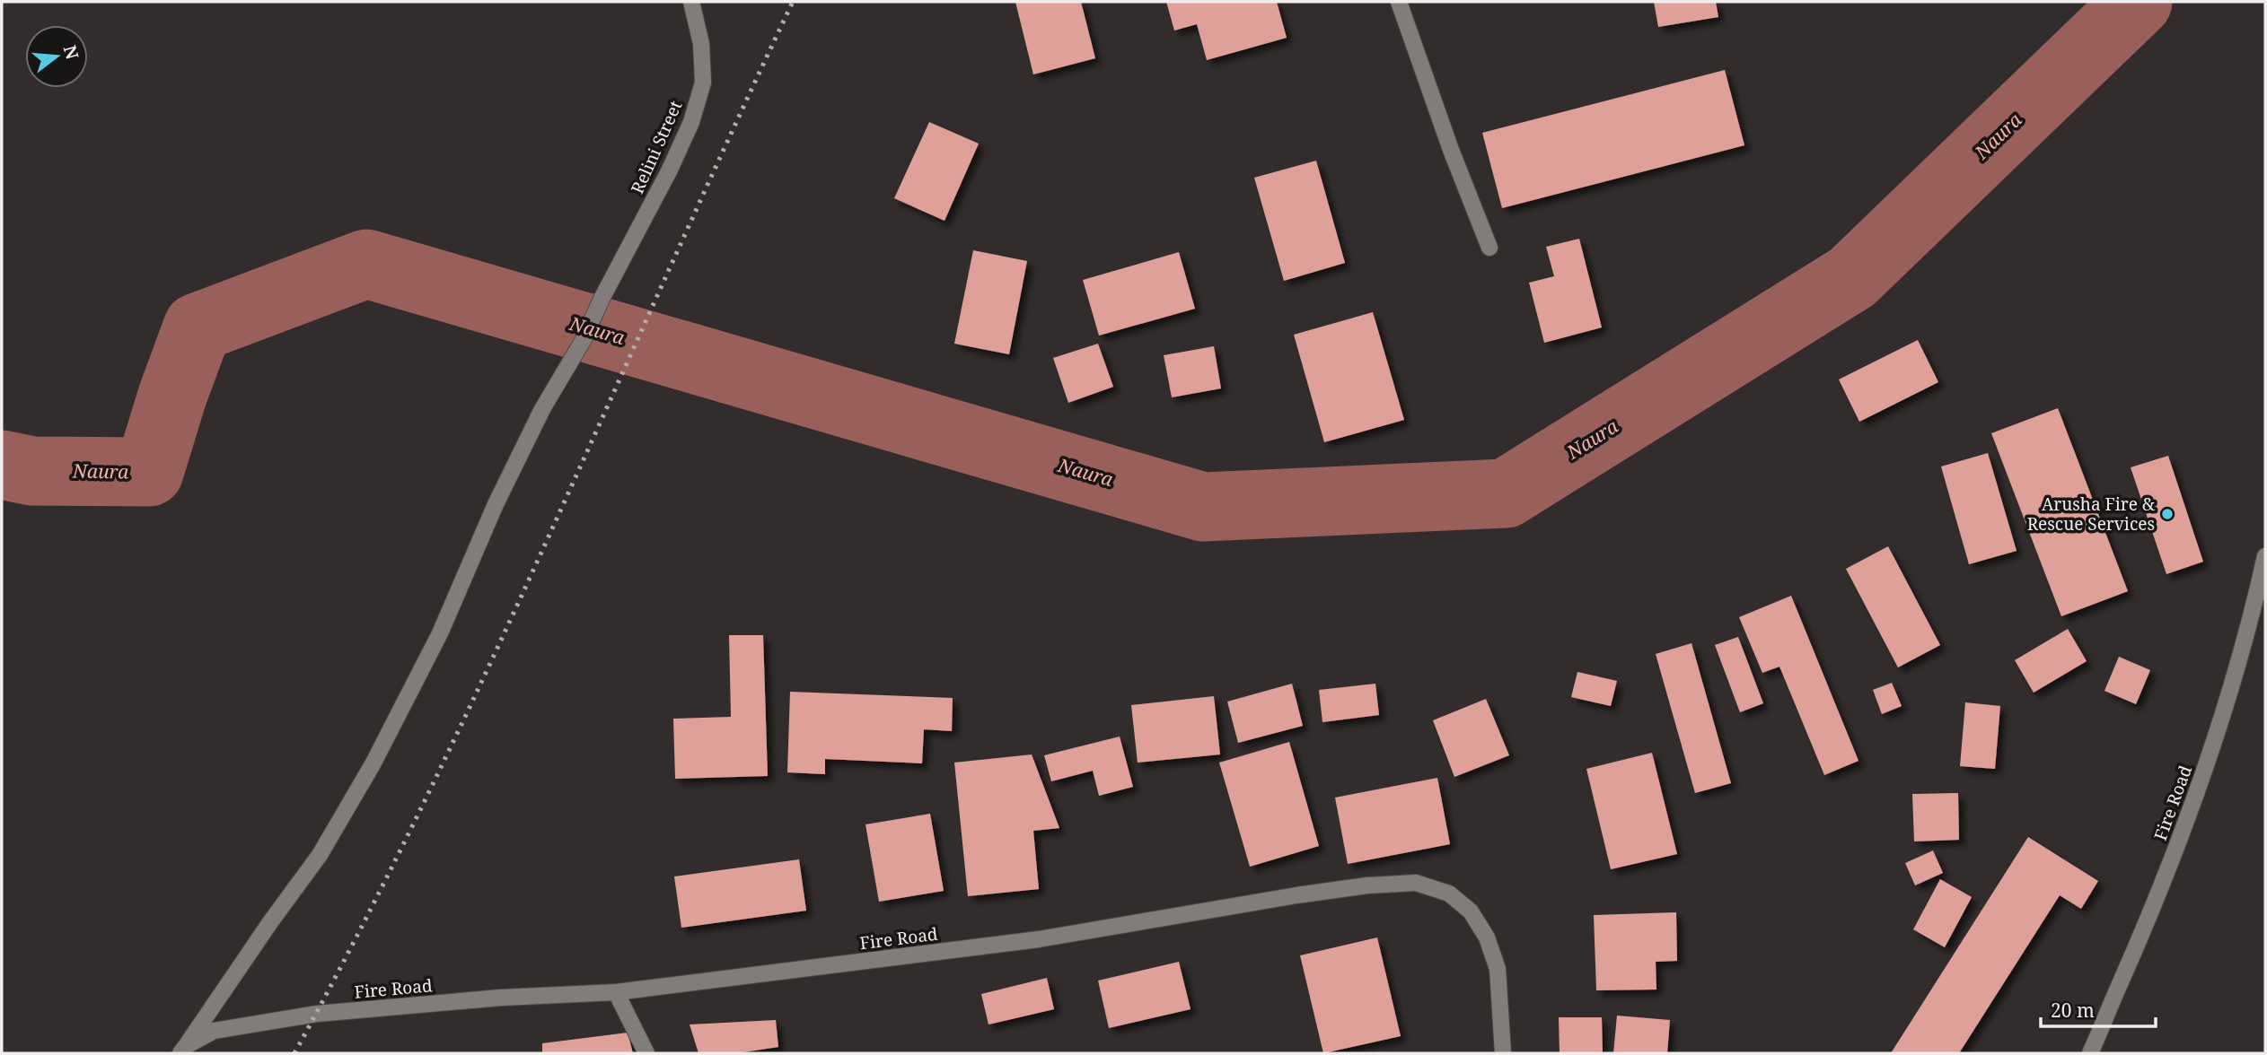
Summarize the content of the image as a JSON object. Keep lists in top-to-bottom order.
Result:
{
  "streets": {
    "street": ["Relini Street", "Fire Road"]
  },
  "crossings": [
    ["Relini Street", "Fire Road"]
  ],
  "water": ["Naura"],
  "places": ["Arusha Fire & Rescue Services"],
  "scale_bar": "20 m",
  "north": "right"
}
